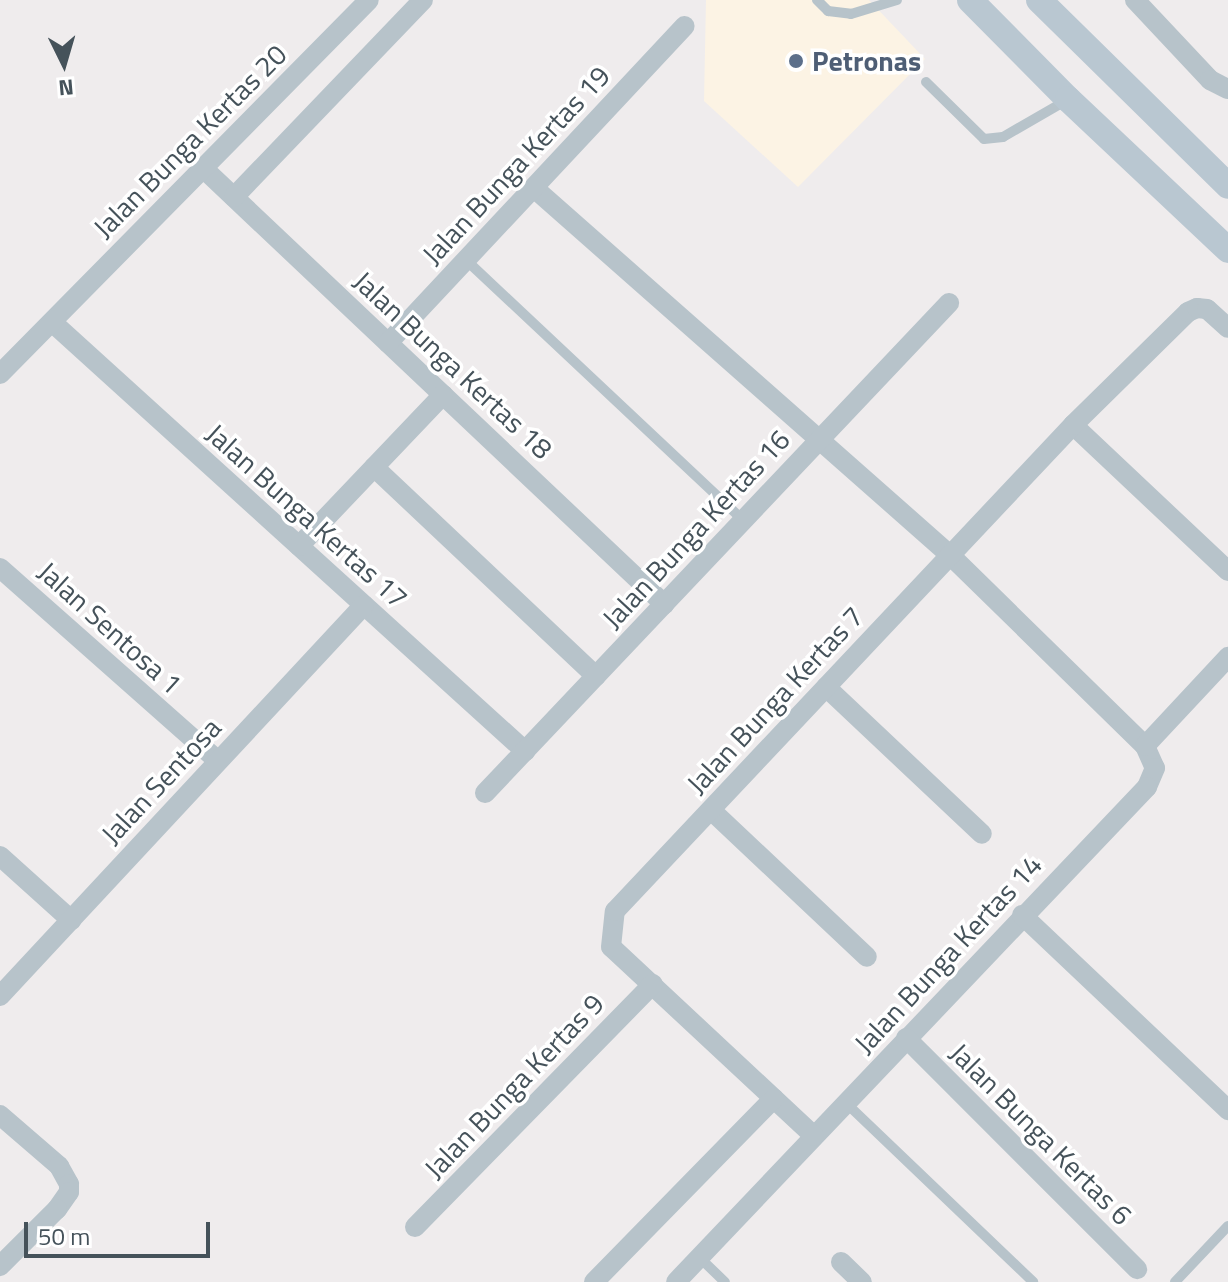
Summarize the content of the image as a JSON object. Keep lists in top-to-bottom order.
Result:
{
  "streets": {
    "street": [
      "Jalan Bunga Kertas 20",
      "Jalan Bunga Kertas 19",
      "Jalan Bunga Kertas 18",
      "Jalan Bunga Kertas 17",
      "Jalan Bunga Kertas 16",
      "Jalan Sentosa 1",
      "Jalan Bunga Kertas 7",
      "Jalan Sentosa",
      "Jalan Bunga Kertas 14",
      "Jalan Bunga Kertas 9",
      "Jalan Bunga Kertas 6"
    ]
  },
  "crossings": [
    ["Jalan Bunga Kertas 20", "Jalan Bunga Kertas 18"],
    ["Jalan Bunga Kertas 20", "Jalan Bunga Kertas 17"],
    ["Jalan Bunga Kertas 19", "Jalan Bunga Kertas 18"],
    ["Jalan Bunga Kertas 18", "Jalan Bunga Kertas 16"],
    ["Jalan Bunga Kertas 17", "Jalan Bunga Kertas 16"],
    ["Jalan Bunga Kertas 17", "Jalan Sentosa"],
    ["Jalan Sentosa 1", "Jalan Sentosa"],
    ["Jalan Bunga Kertas 7", "Jalan Bunga Kertas 14"],
    ["Jalan Bunga Kertas 7", "Jalan Bunga Kertas 9"],
    ["Jalan Bunga Kertas 14", "Jalan Bunga Kertas 6"]
  ],
  "places": ["Petronas"],
  "scale_bar": "50 m",
  "north": "bottom"
}
